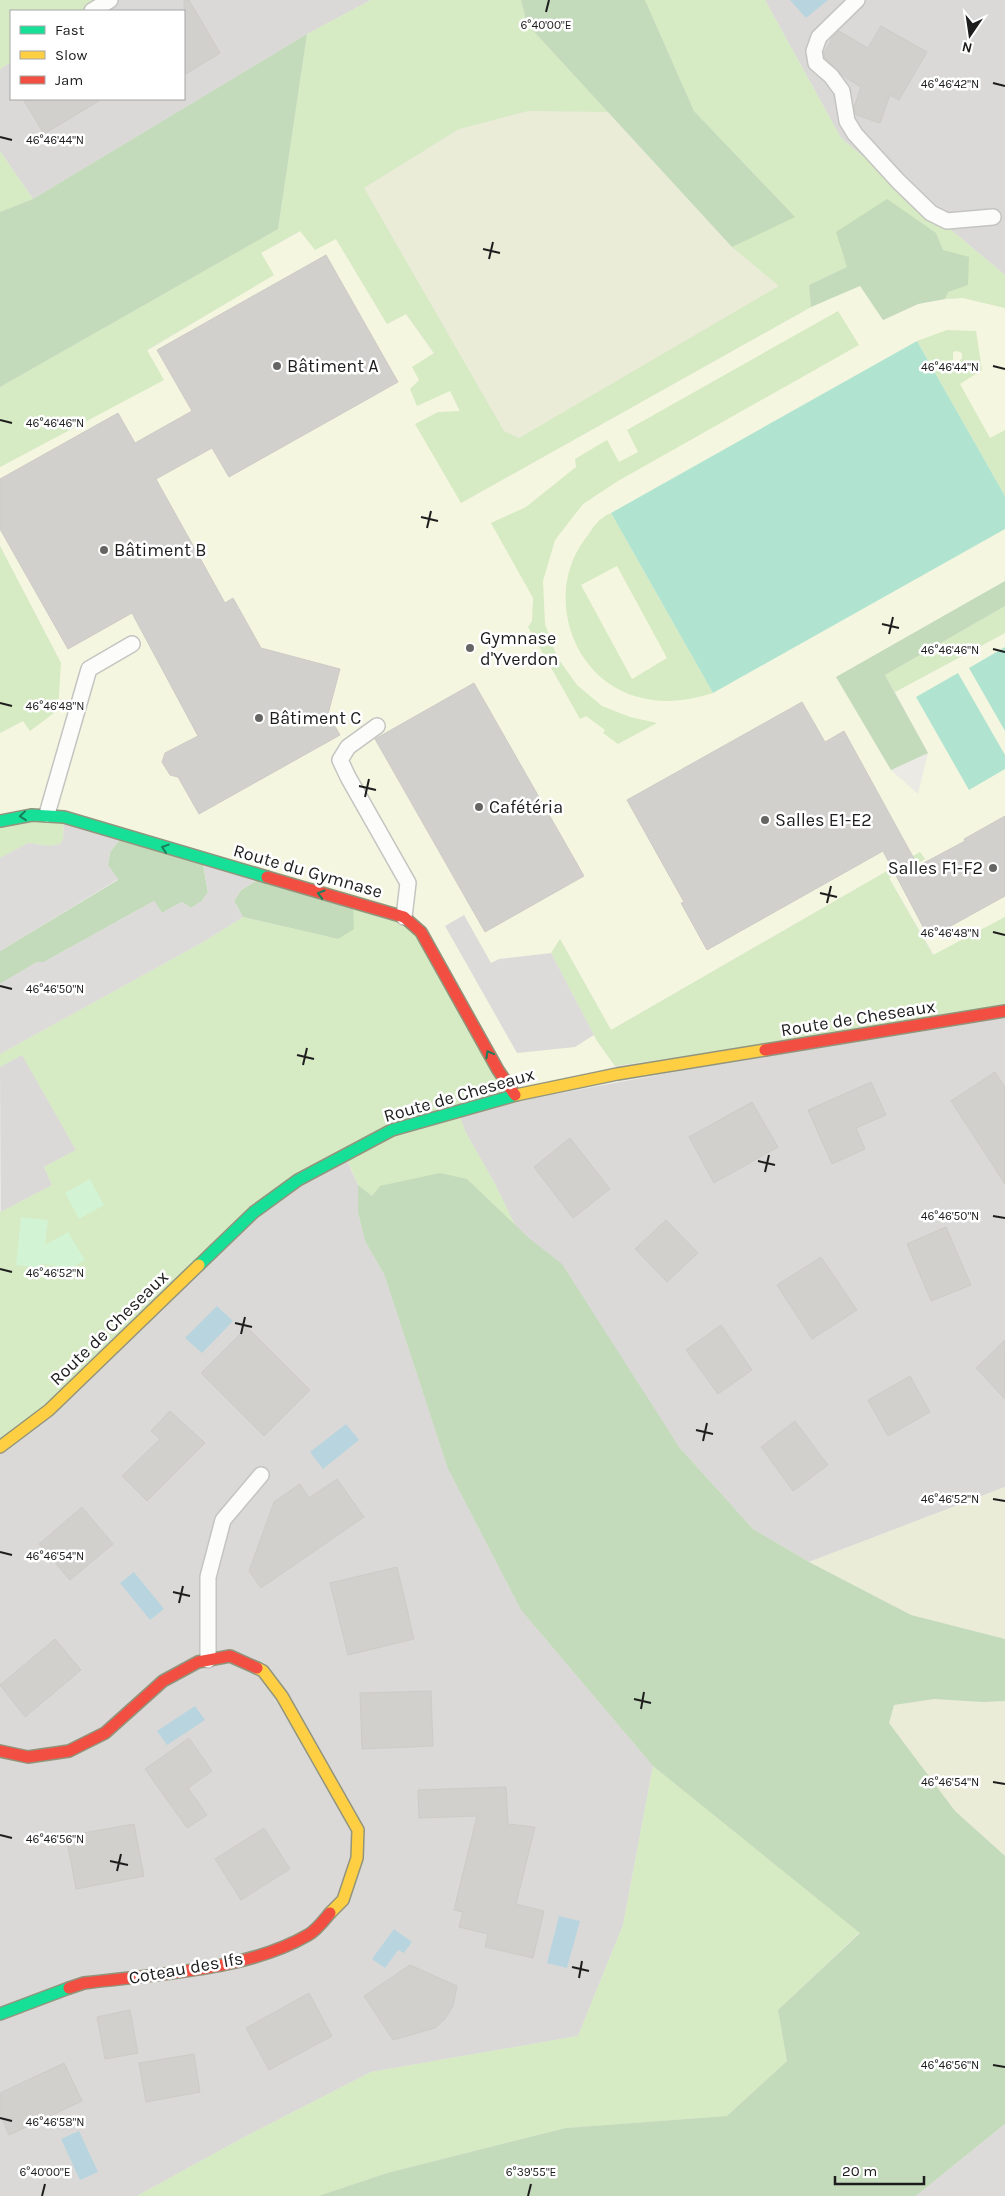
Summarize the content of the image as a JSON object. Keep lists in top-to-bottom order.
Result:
{
  "streets": {
    "street": ["Route du Gymnase", "Route de Cheseaux", "Coteau des Ifs"]
  },
  "crossings": [
    ["Route du Gymnase", "Route de Cheseaux"]
  ],
  "one_way": ["Route du Gymnase"],
  "places": [
    "Bâtiment A",
    "Bâtiment B",
    "Gymnase d'Yverdon",
    "Bâtiment C",
    "Cafétéria",
    "Salles E1-E2",
    "Salles F1-F2"
  ],
  "legend": ["Fast", "Slow", "Jam"],
  "scale_bar": "20 m",
  "north": "bottom",
  "coordinates": [
    "6°40'00\"E",
    "46°46'42\"N",
    "46°46'44\"N",
    "46°46'46\"N",
    "46°46'48\"N",
    "46°46'50\"N",
    "46°46'52\"N",
    "46°46'54\"N",
    "46°46'56\"N",
    "46°46'58\"N",
    "6°39'55\"E"
  ]
}
